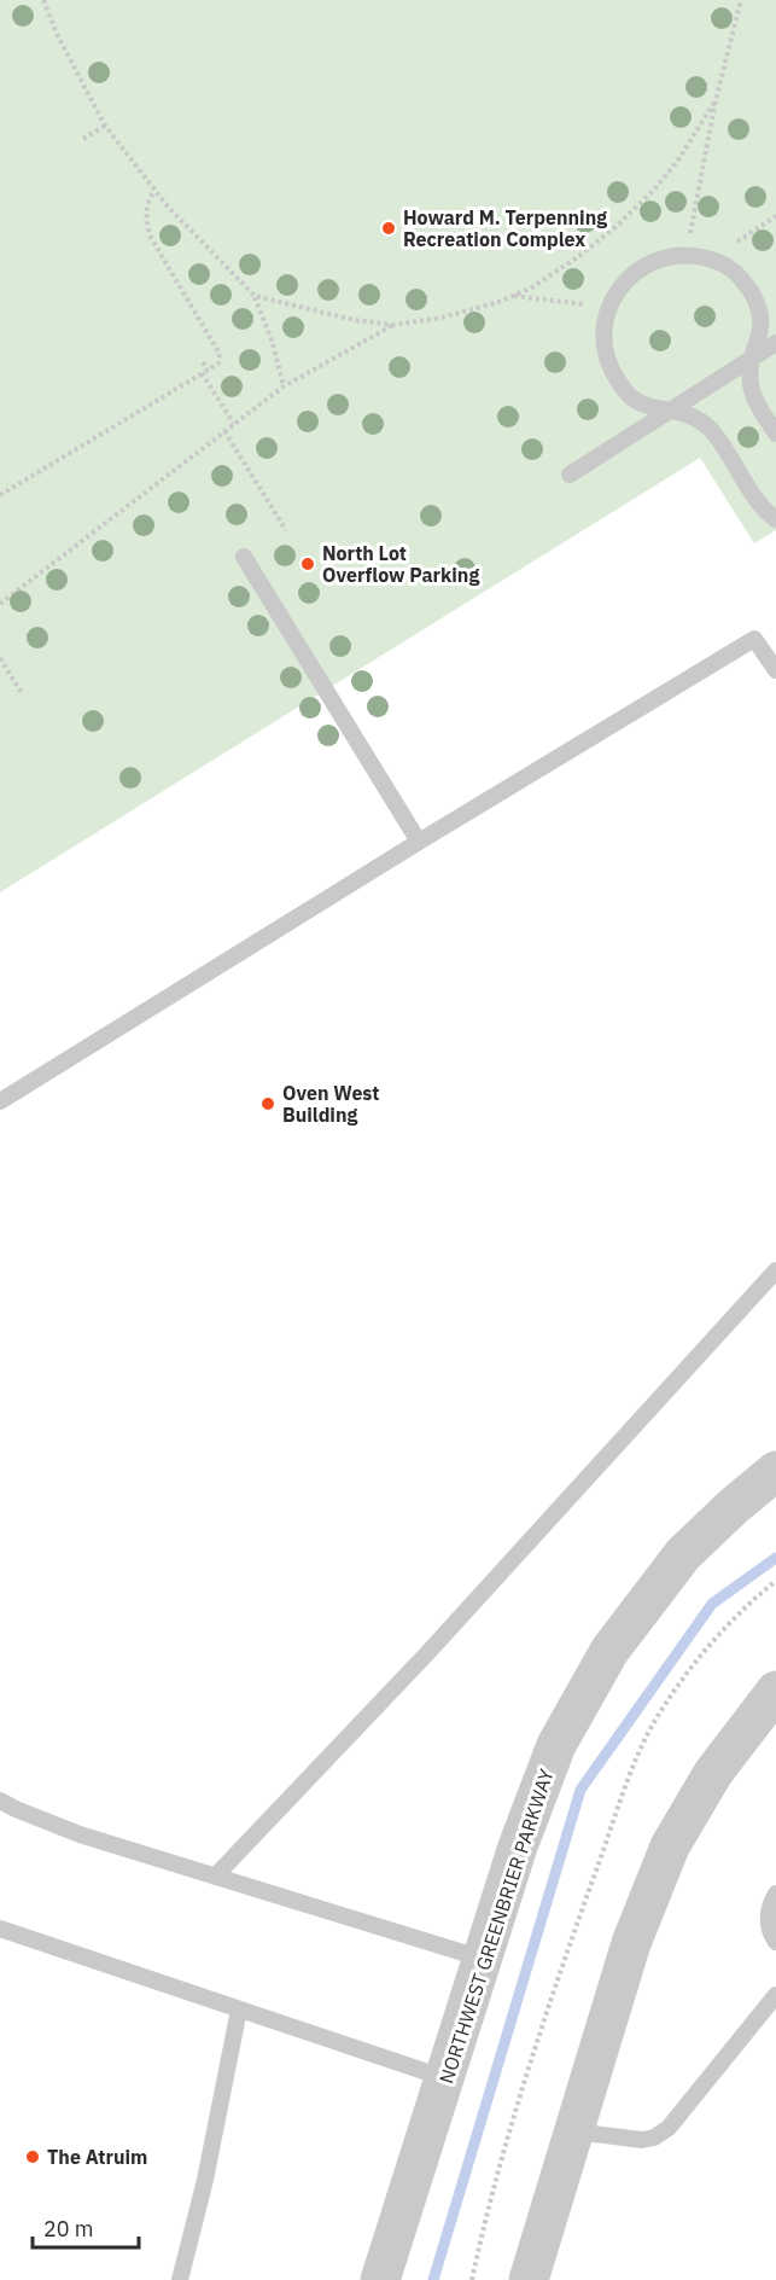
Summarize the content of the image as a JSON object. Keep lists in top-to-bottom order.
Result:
{
  "streets": {
    "street": ["NORTHWEST GREENBRIER PARKWAY"]
  },
  "places": [
    "Howard M. Terpenning Recreation Complex",
    "North Lot Overflow Parking",
    "Oven West Building",
    "The Atruim"
  ],
  "scale_bar": "20 m"
}
